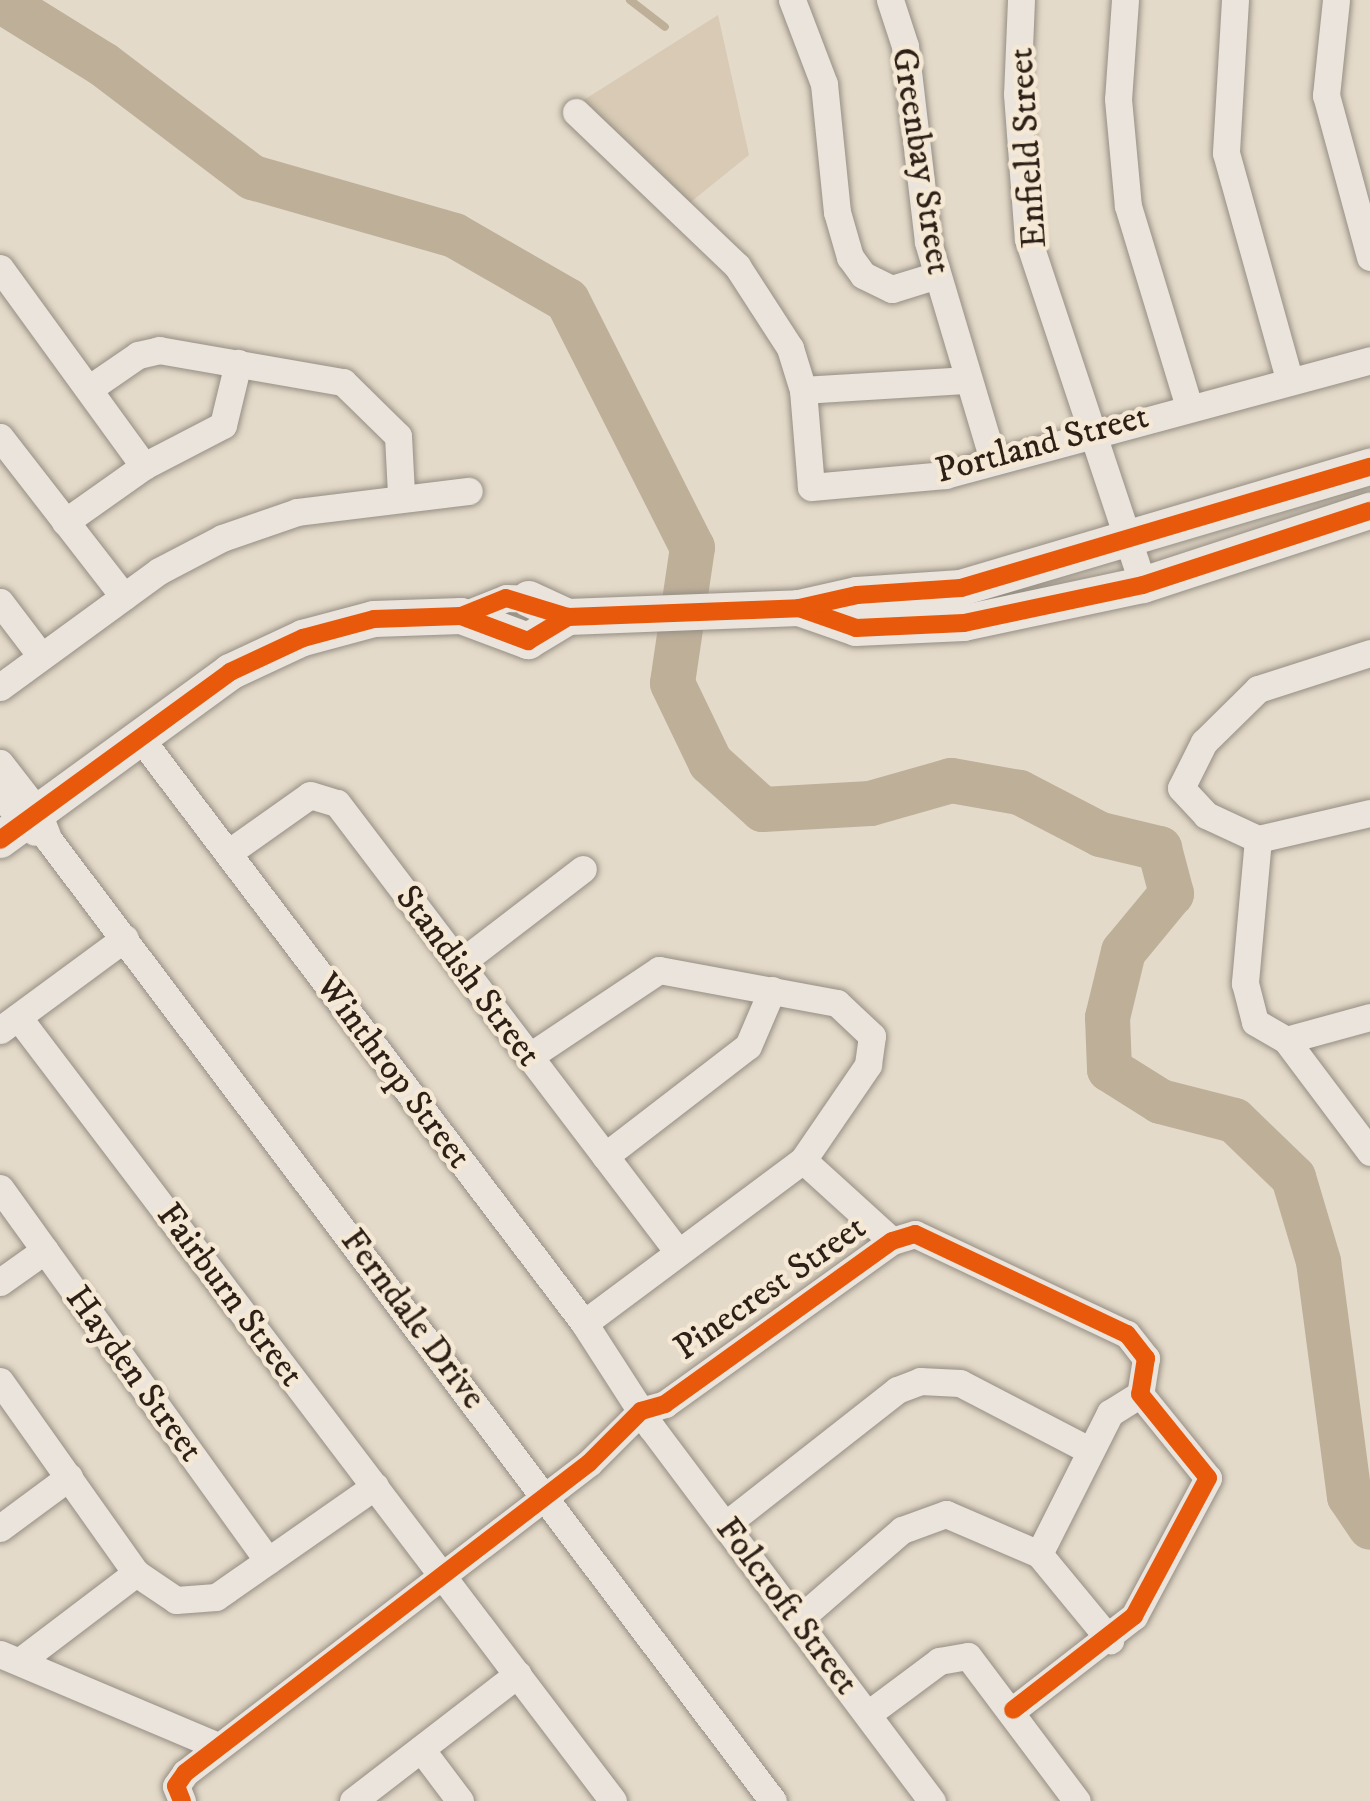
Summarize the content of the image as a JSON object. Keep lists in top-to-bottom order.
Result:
{
  "streets": {
    "street": [
      "Enfield Street",
      "Greenbay Street",
      "Portland Street",
      "Standish Street",
      "Winthrop Street",
      "Pinecrest Street",
      "Fairburn Street",
      "Ferndale Drive",
      "Hayden Street",
      "Folcroft Street"
    ]
  },
  "crossings": [
    ["Enfield Street", "Portland Street"],
    ["Greenbay Street", "Portland Street"],
    ["Standish Street", "Winthrop Street"],
    ["Winthrop Street", "Pinecrest Street"],
    ["Winthrop Street", "Folcroft Street"],
    ["Pinecrest Street", "Fairburn Street"],
    ["Pinecrest Street", "Ferndale Drive"],
    ["Pinecrest Street", "Folcroft Street"]
  ]
}
